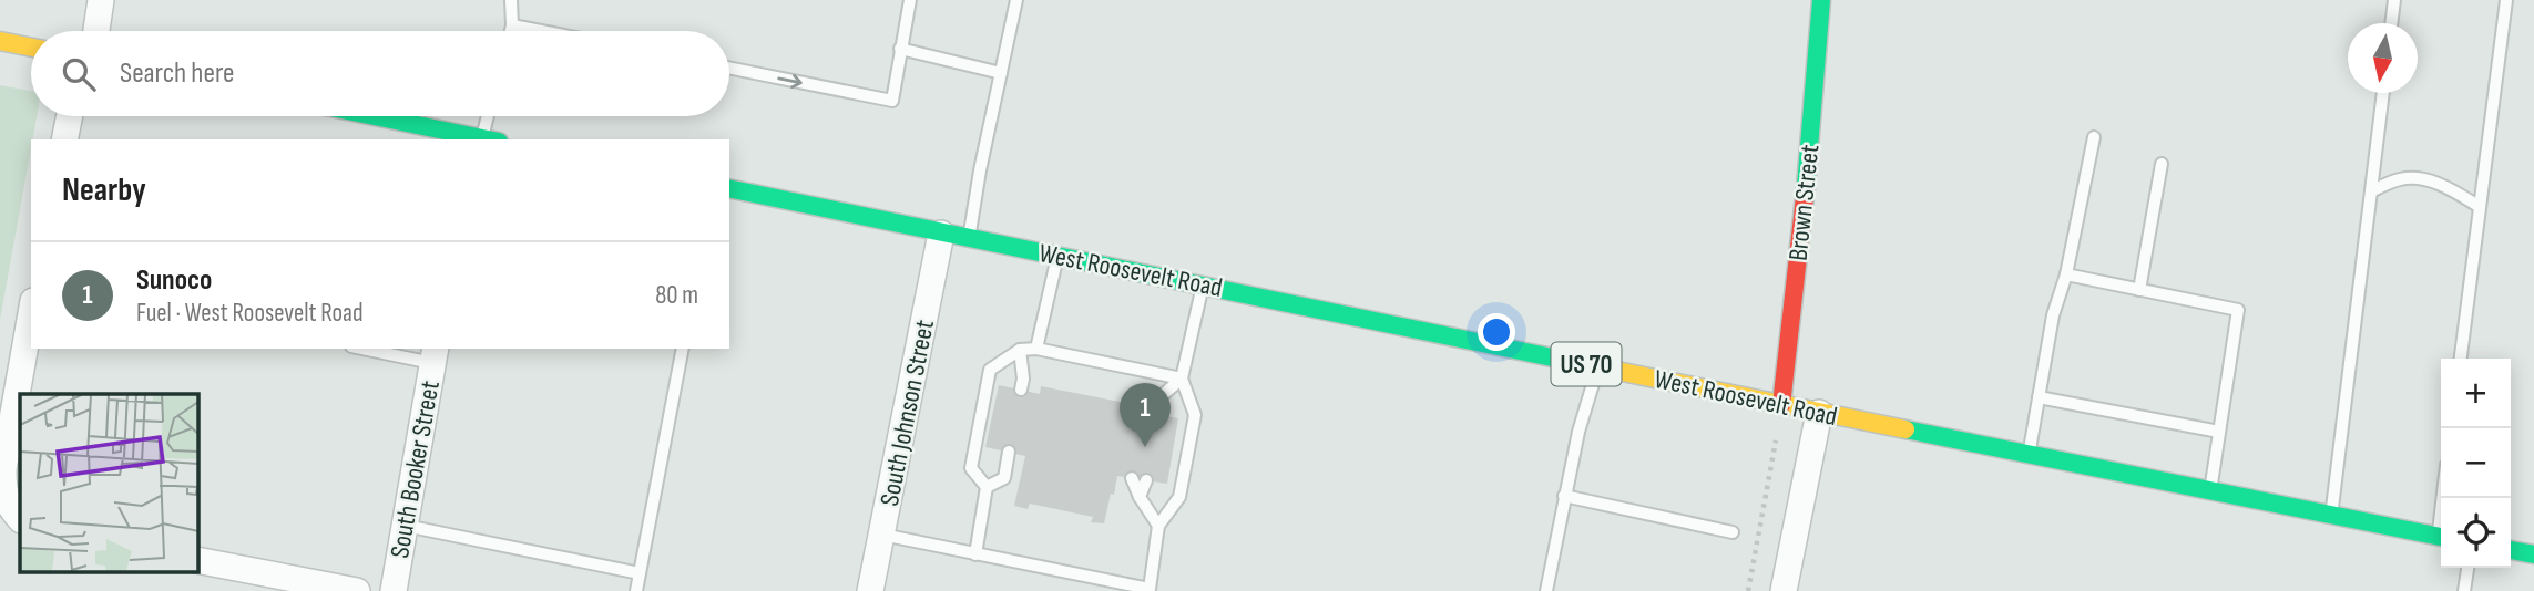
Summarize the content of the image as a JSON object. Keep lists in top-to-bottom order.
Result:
{
  "streets": {
    "main road": ["Brown Street", "West Roosevelt Road", "US 70"],
    "street": ["South Johnson Street", "South Booker Street"]
  },
  "crossings": [
    ["Brown Street", "West Roosevelt Road"],
    ["West Roosevelt Road", "South Johnson Street"]
  ],
  "north": "bottom",
  "page": {
    "search": "Search here",
    "heading": "Nearby",
    "list": [
      {
        "mark": "1",
        "name": "Sunoco",
        "note": "Fuel · West Roosevelt Road",
        "value": "80 m"
      }
    ],
    "map_buttons": ["+", "−"],
    "pins": "1"
  }
}
